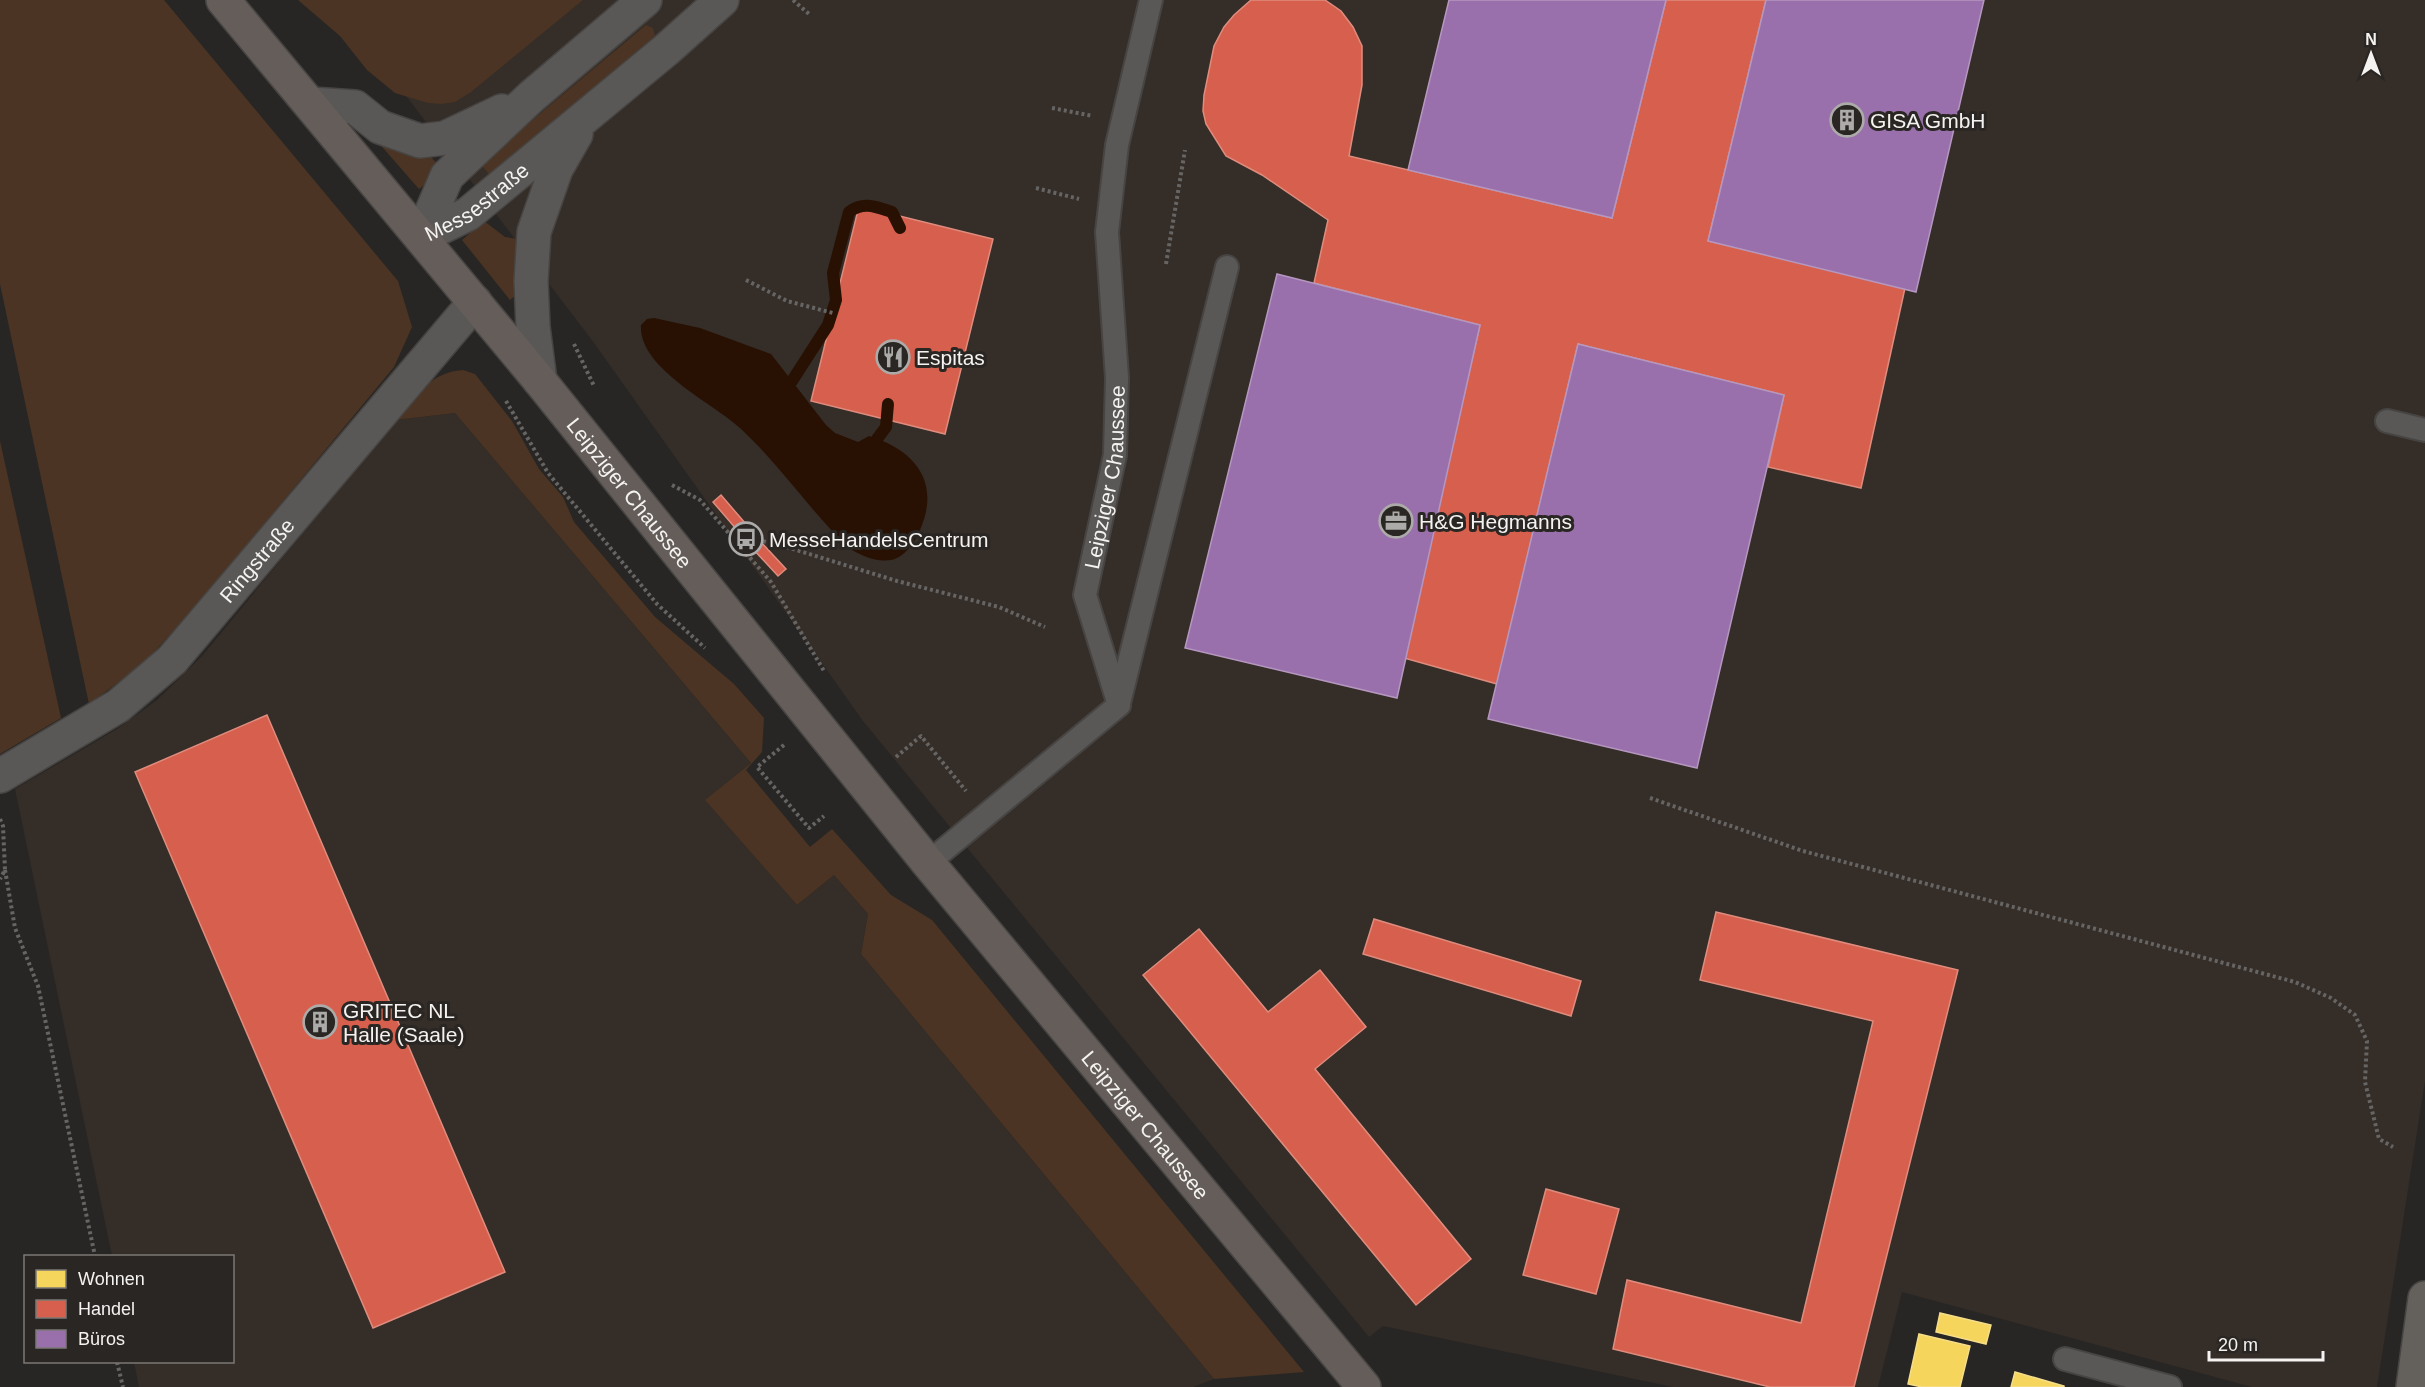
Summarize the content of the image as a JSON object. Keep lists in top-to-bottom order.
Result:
{
  "streets": {
    "main road": ["Leipziger Chaussee"],
    "street": ["Messestraße", "Ringstraße"]
  },
  "crossings": [
    ["Messestraße", "Leipziger Chaussee"],
    ["Leipziger Chaussee", "Ringstraße"]
  ],
  "places": {
    "building": ["GISA GmbH", "GRITEC NL Halle (Saale)"],
    "restaurant": ["Espitas"],
    "office": ["H&G Hegmanns"],
    "bus stop": ["MesseHandelsCentrum"]
  },
  "legend": ["Wohnen", "Handel", "Büros"],
  "scale_bar": "20 m",
  "north": "top"
}
